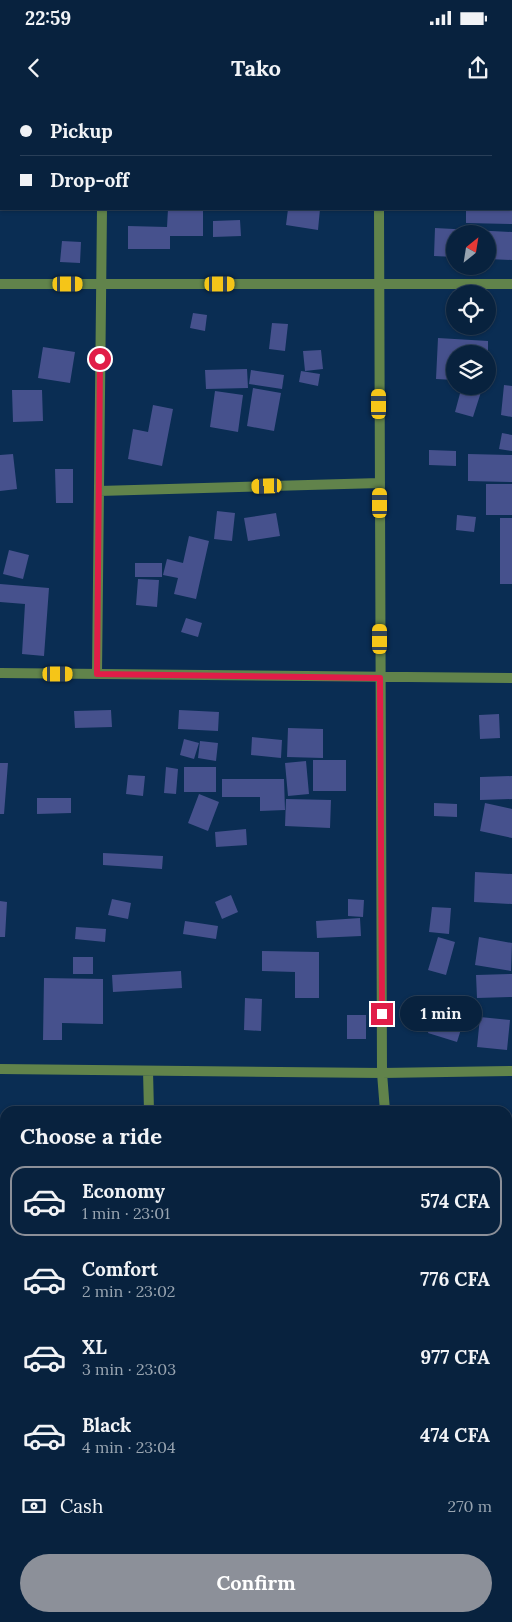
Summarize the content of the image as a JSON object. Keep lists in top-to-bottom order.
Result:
{
  "north": "top right",
  "page": {
    "status": "22:59",
    "header": "Tako",
    "banner": ["Pickup", "Drop-off"],
    "bubble": "1 min",
    "heading": "Choose a ride",
    "list": [
      {
        "name": "Economy",
        "note": "1 min · 23:01",
        "value": "574 CFA"
      },
      {
        "name": "Comfort",
        "note": "2 min · 23:02",
        "value": "776 CFA"
      },
      {
        "name": "XL",
        "note": "3 min · 23:03",
        "value": "977 CFA"
      },
      {
        "name": "Black",
        "note": "4 min · 23:04",
        "value": "474 CFA"
      }
    ],
    "pay": ["Cash", "270 m"],
    "buttons": "Confirm"
  }
}
